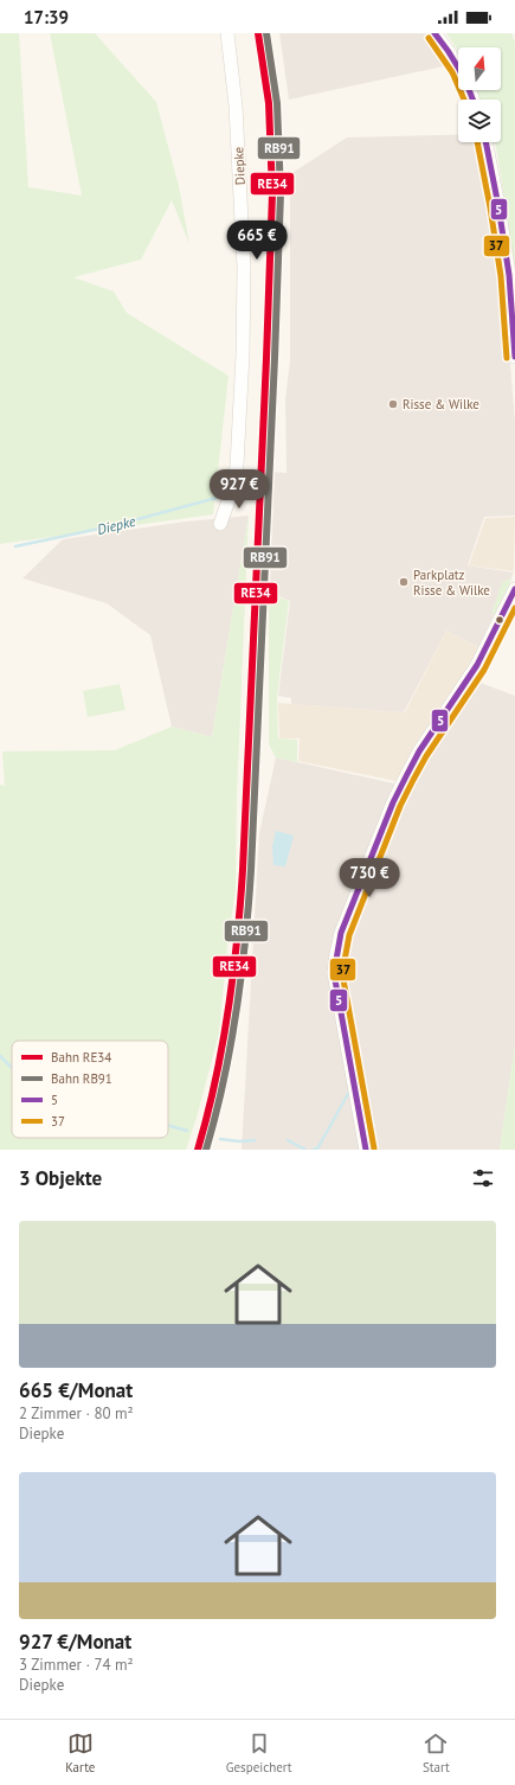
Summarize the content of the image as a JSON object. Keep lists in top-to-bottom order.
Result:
{
  "streets": {
    "street": ["Diepke"]
  },
  "water": ["Diepke"],
  "places": ["Risse & Wilke", "Parkplatz Risse & Wilke"],
  "lines": [
    "rail line RE34",
    "rail line RB91",
    "transit line 5",
    "transit line 37"
  ],
  "legend": [
    "Bahn RE34",
    "Bahn RB91",
    "5",
    "37"
  ],
  "north": "top",
  "page": {
    "status": "17:39",
    "price": ["665 €", "927 €", "730 €"],
    "heading": "3 Objekte",
    "list": [
      {
        "name": "665 €/Monat",
        "note": "2 Zimmer · 80 m² · Diepke"
      },
      {
        "name": "927 €/Monat",
        "note": "3 Zimmer · 74 m² · Diepke"
      }
    ],
    "tabs": ["Karte", "Gespeichert", "Start"]
  }
}
